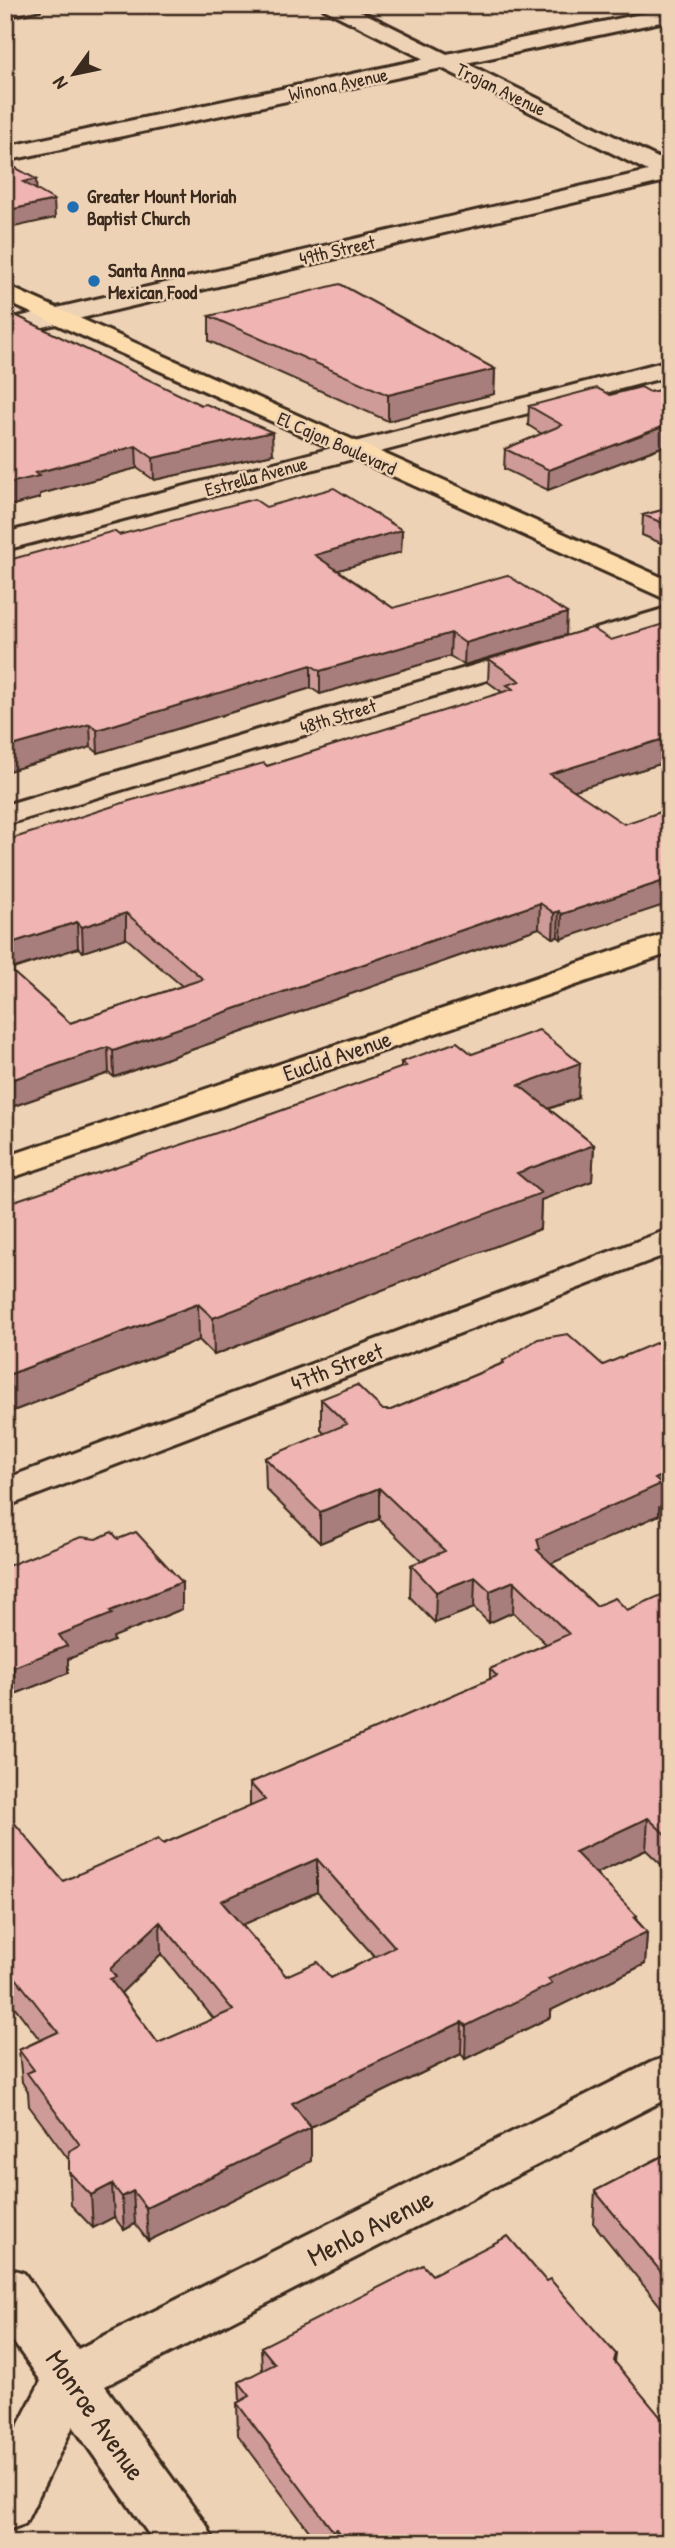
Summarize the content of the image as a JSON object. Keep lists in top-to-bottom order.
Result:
{
  "streets": {
    "main road": ["El Cajon Boulevard", "Euclid Avenue"],
    "street": [
      "Winona Avenue",
      "Trojan Avenue",
      "49th Street",
      "Estrella Avenue",
      "48th Street",
      "47th Street",
      "Menlo Avenue",
      "Monroe Avenue"
    ]
  },
  "crossings": [
    ["Winona Avenue", "Trojan Avenue"],
    ["Trojan Avenue", "49th Street"],
    ["49th Street", "El Cajon Boulevard"],
    ["El Cajon Boulevard", "Estrella Avenue"],
    ["Menlo Avenue", "Monroe Avenue"]
  ],
  "places": ["Greater Mount Moriah Baptist Church", "Santa Anna Mexican Food"],
  "north": "bottom left"
}
